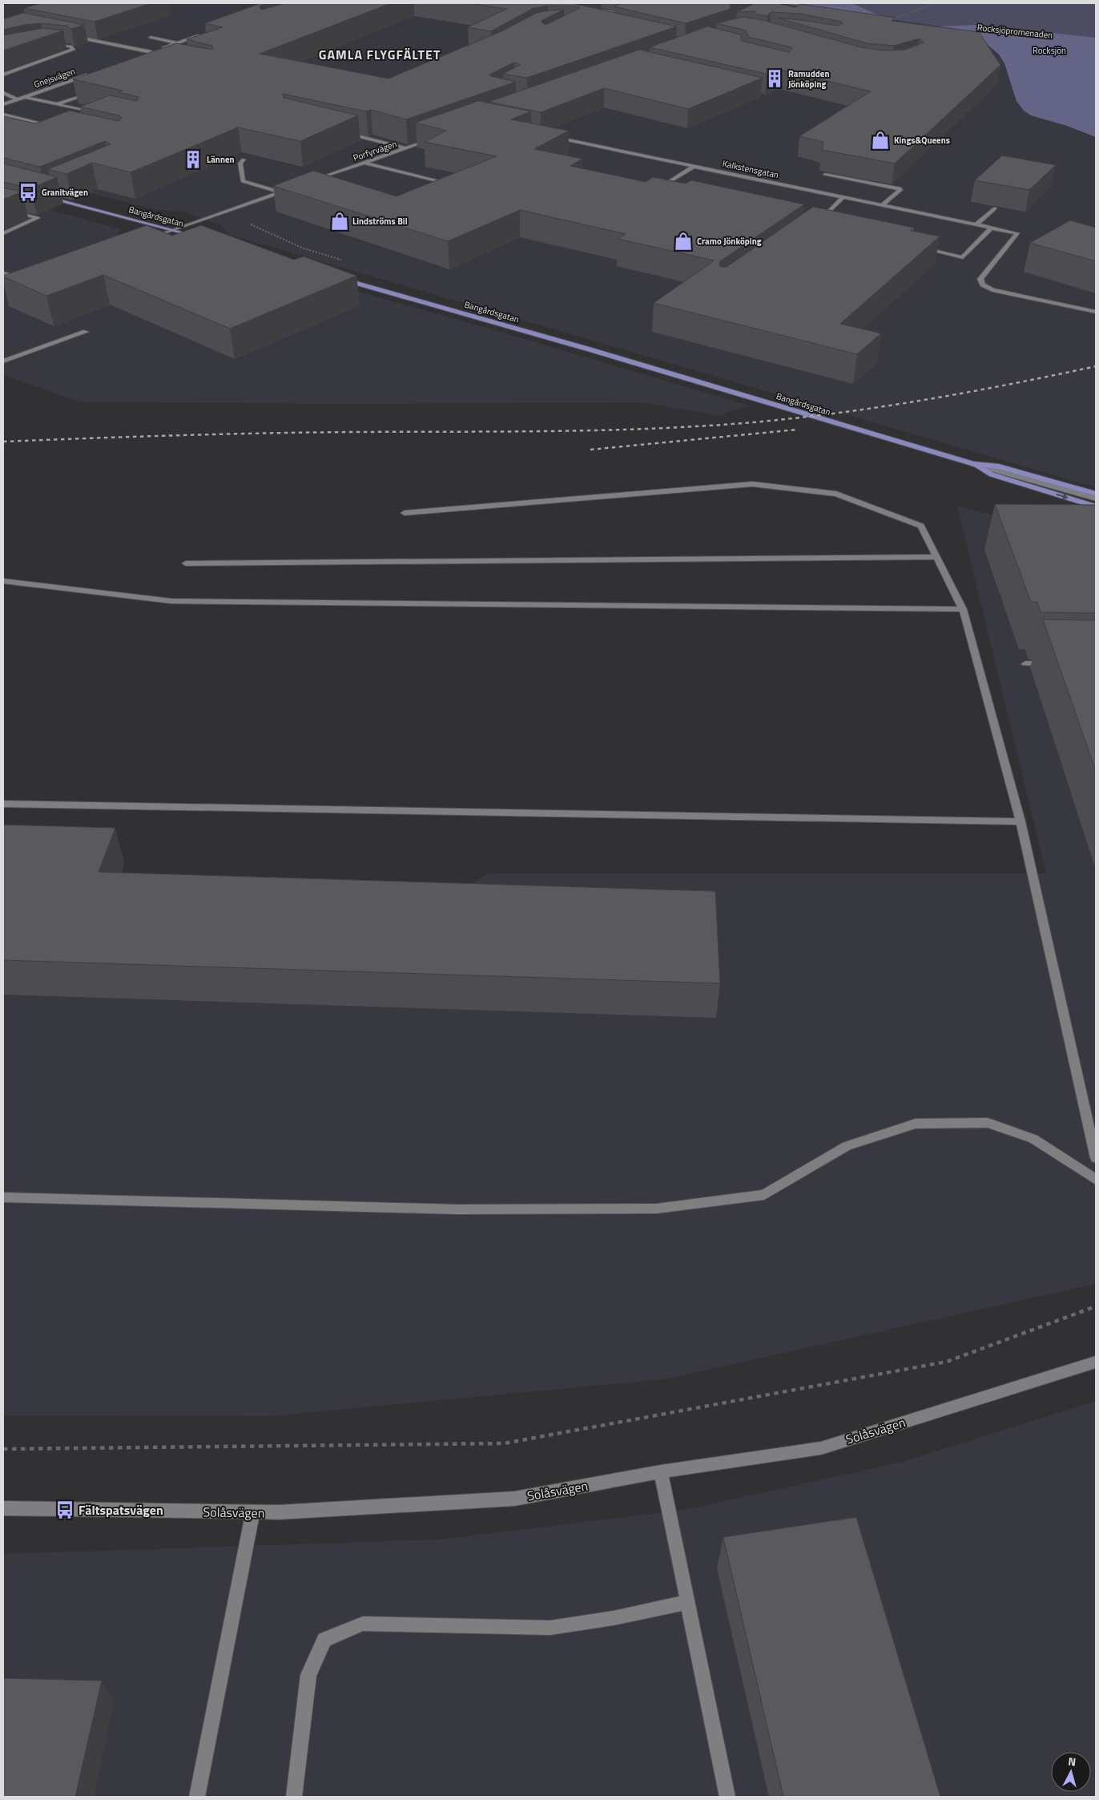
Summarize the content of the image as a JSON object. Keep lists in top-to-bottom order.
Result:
{
  "streets": {
    "main road": ["Bangårdsgatan"],
    "street": [
      "Gnejsvägen",
      "Porfyrvägen",
      "Kalkstensgatan",
      "Solåsvägen"
    ],
    "path": ["Rocksjöpromenaden"]
  },
  "districts": ["GAMLA FLYGFÄLTET"],
  "parks": ["Rocksjön"],
  "places": {
    "building": ["Ramudden Jönköping", "Lännen"],
    "shop": ["Kings&Queens", "Lindströms Bil", "Cramo Jönköping"],
    "bus stop": ["Granitvägen", "Fältspatsvägen"]
  },
  "north": "top"
}
